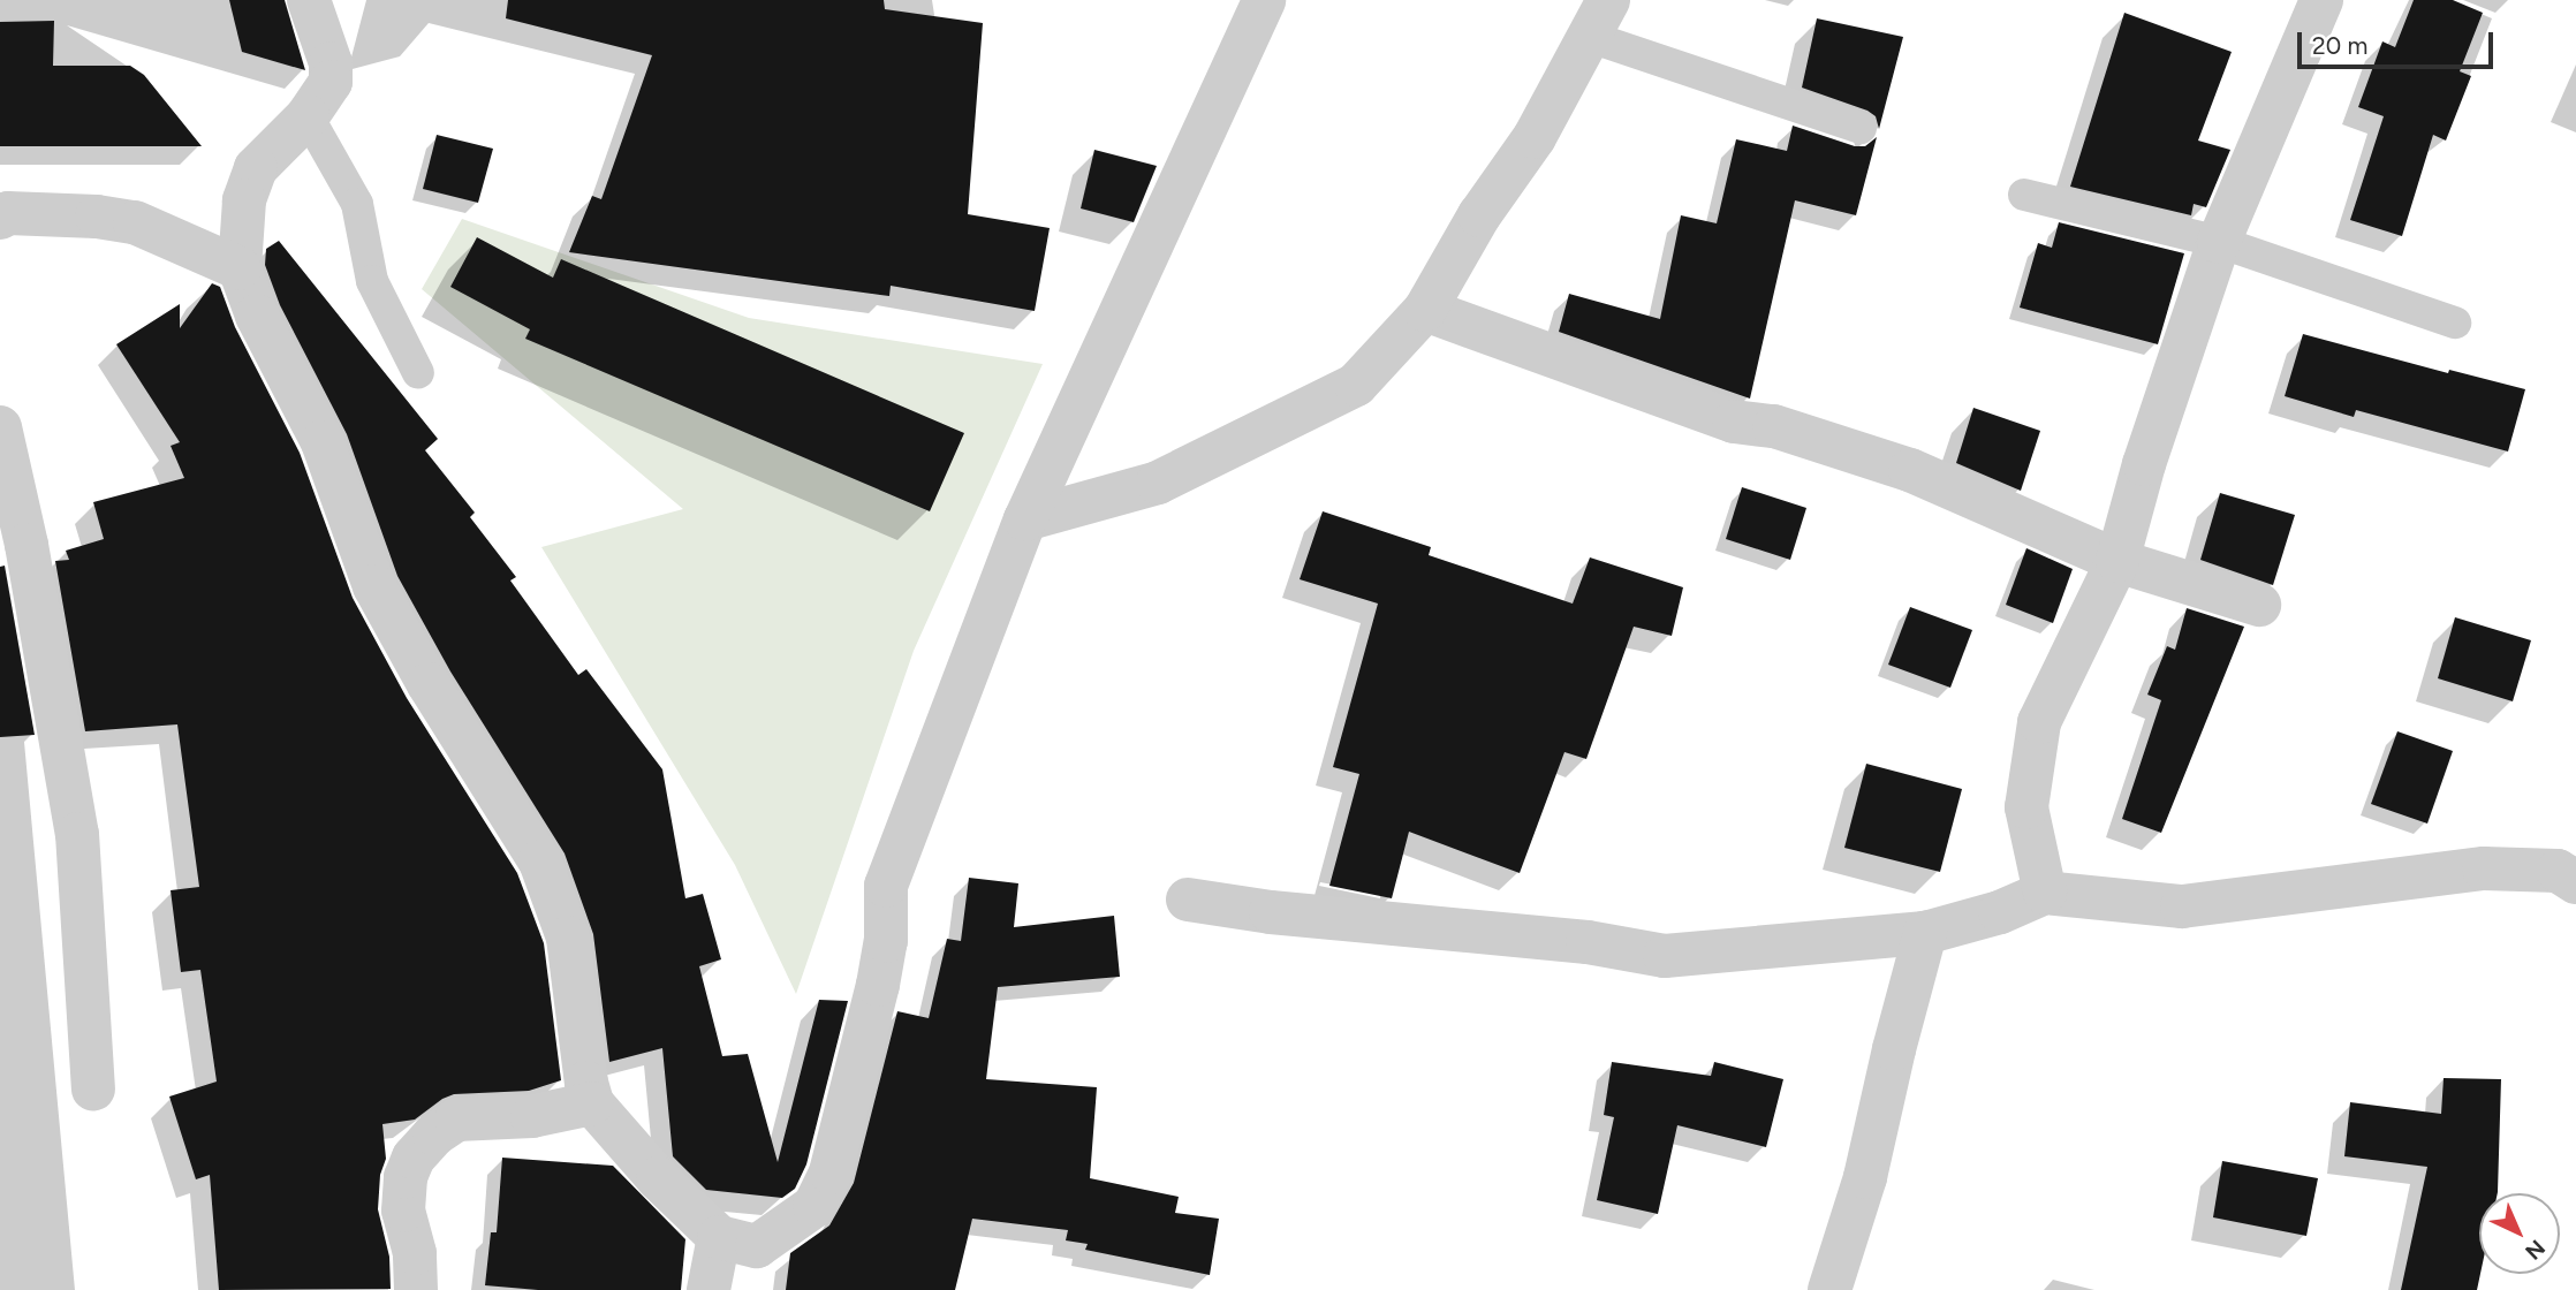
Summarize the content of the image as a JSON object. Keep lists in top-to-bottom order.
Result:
{
  "scale_bar": "20 m",
  "north": "bottom right"
}
